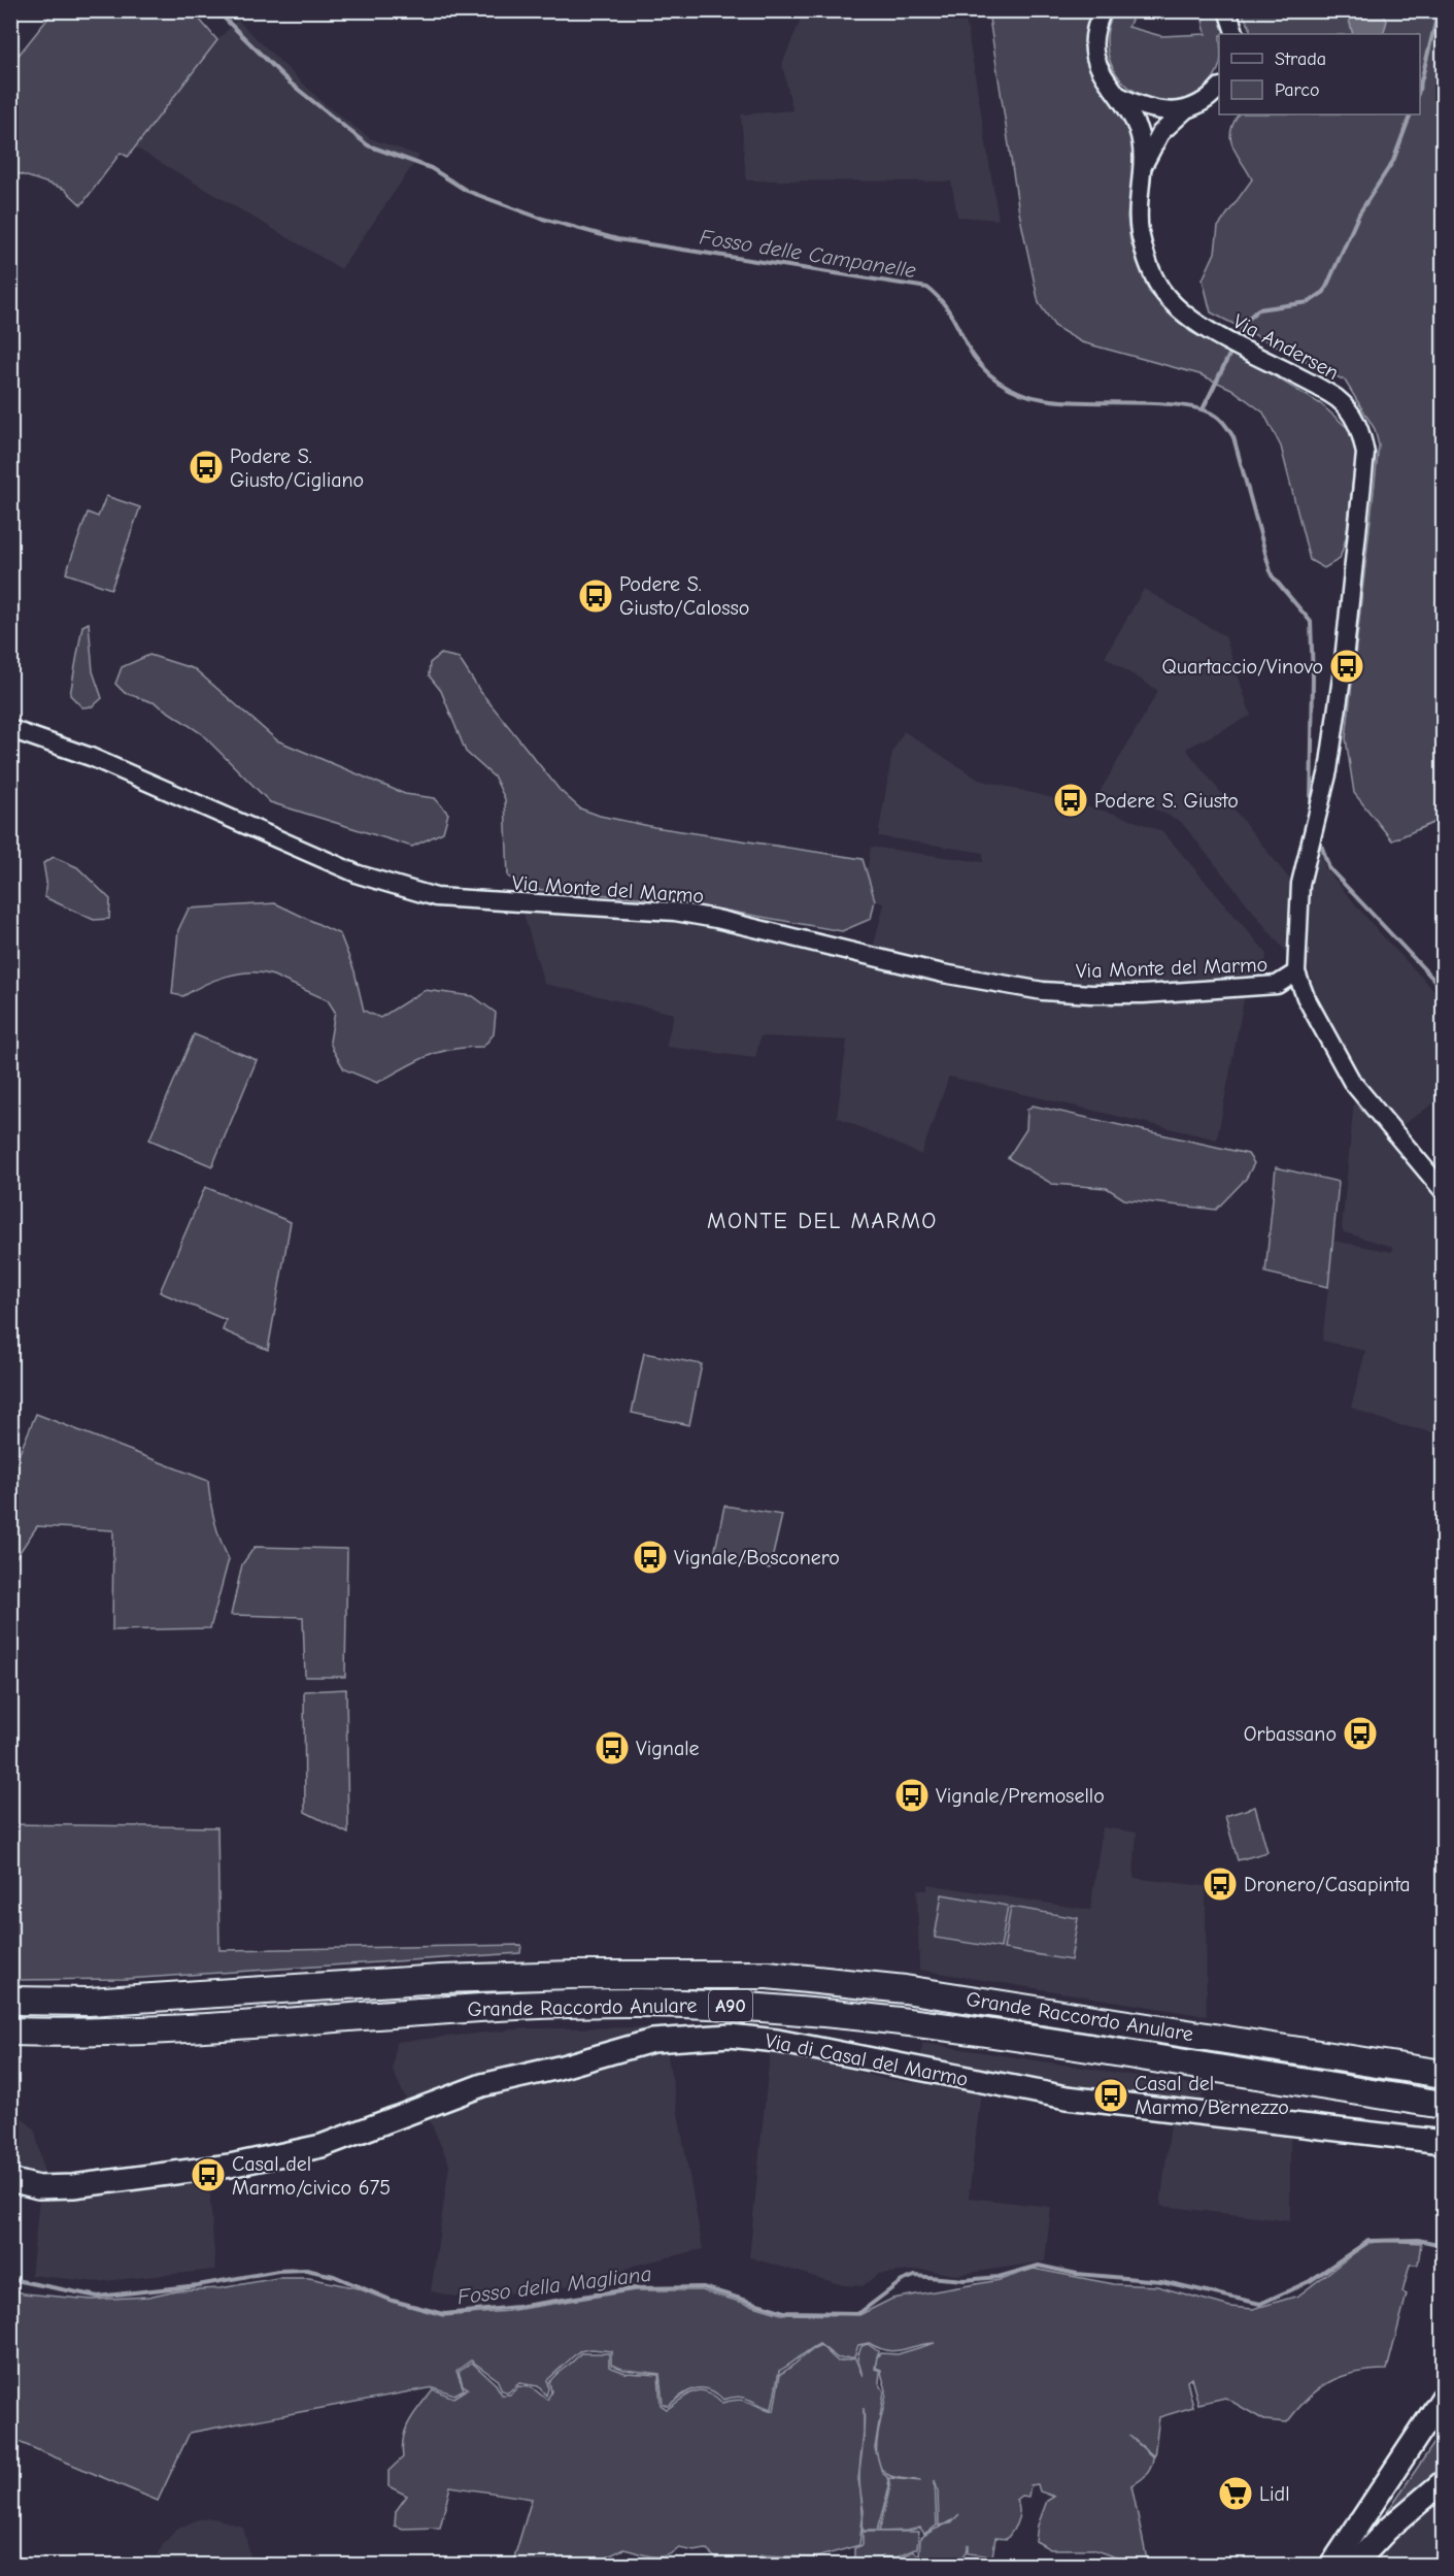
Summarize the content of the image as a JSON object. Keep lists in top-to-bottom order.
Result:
{
  "streets": {
    "highway": ["A90", "Grande Raccordo Anulare"],
    "main road": ["Via di Casal del Marmo"],
    "street": ["Via Andersen", "Via Monte del Marmo"]
  },
  "crossings": [
    ["Via Andersen", "Via Monte del Marmo"]
  ],
  "districts": ["MONTE DEL MARMO"],
  "water": ["Fosso delle Campanelle", "Fosso della Magliana"],
  "places": {
    "bus stop": [
      "Podere S. Giusto/Cigliano",
      "Podere S. Giusto/Calosso",
      "Quartaccio/Vinovo",
      "Podere S. Giusto",
      "Vignale/Bosconero",
      "Orbassano",
      "Vignale",
      "Vignale/Premosello",
      "Dronero/Casapinta",
      "Casal del Marmo/Bernezzo",
      "Casal del Marmo/civico 675"
    ],
    "supermarket": ["Lidl"]
  },
  "legend": ["Strada", "Parco"]
}
